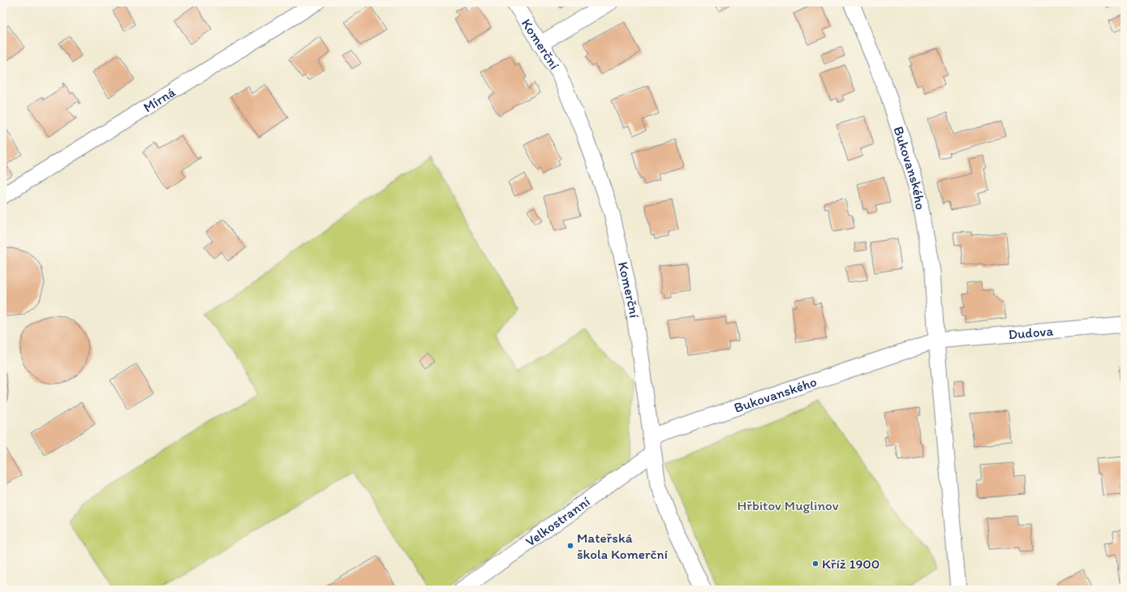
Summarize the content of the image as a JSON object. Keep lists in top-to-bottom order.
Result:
{
  "streets": {
    "street": [
      "Komerční",
      "Mírná",
      "Bukovanského",
      "Dudova",
      "Velkostranní"
    ]
  },
  "crossings": [
    ["Komerční", "Bukovanského"],
    ["Komerční", "Velkostranní"],
    ["Bukovanského", "Dudova"]
  ],
  "parks": ["Hřbitov Muglinov"],
  "places": ["Mateřská škola Komerční", "Kříž 1900"]
}
